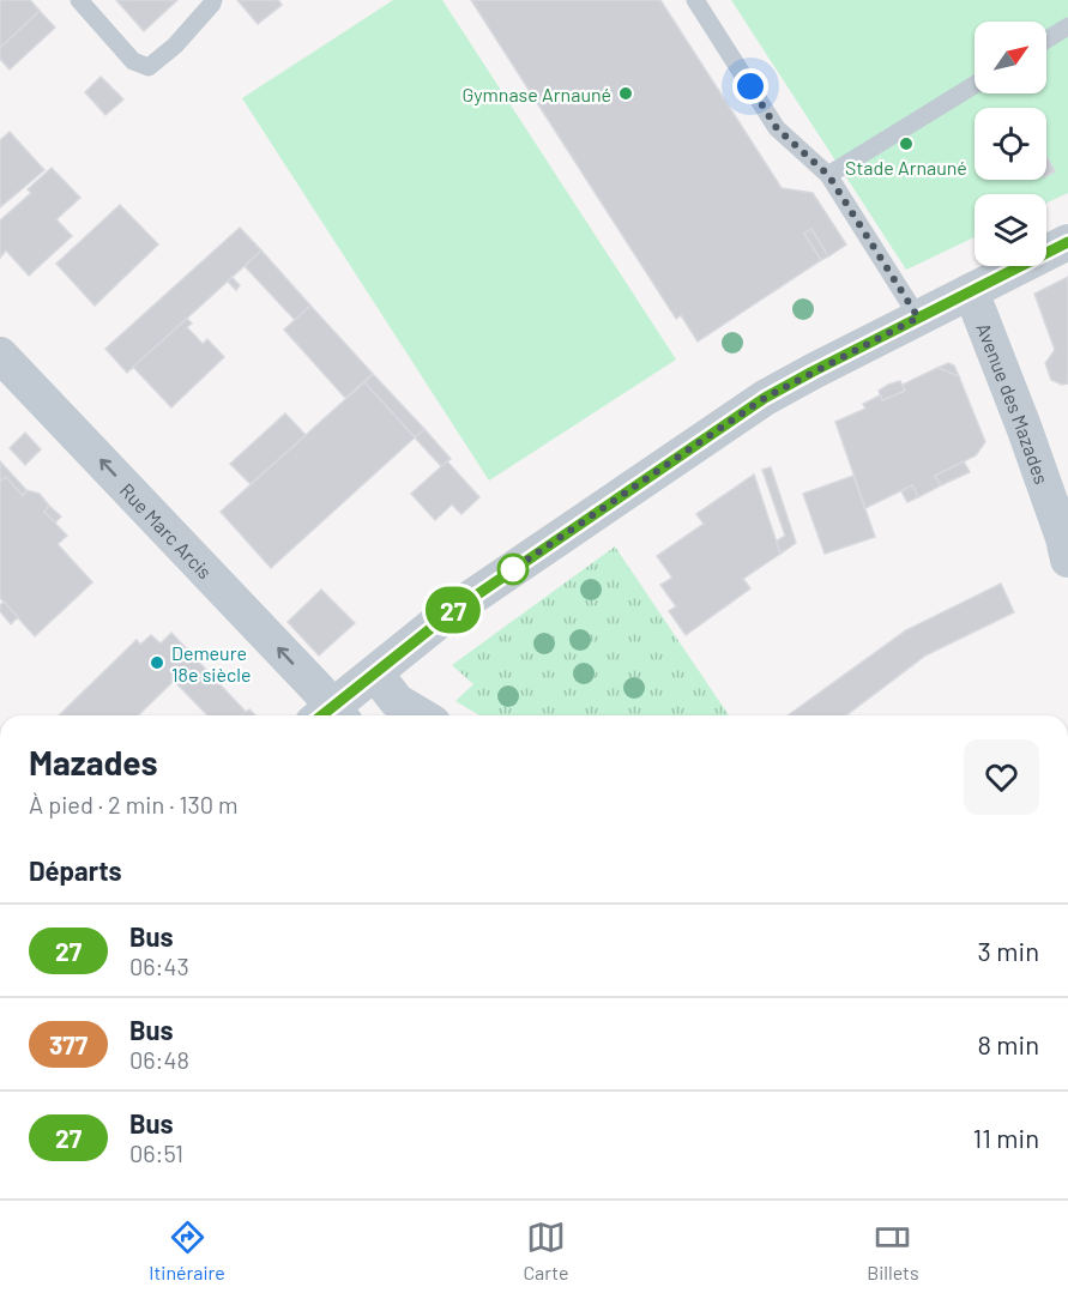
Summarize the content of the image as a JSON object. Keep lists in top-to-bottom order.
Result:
{
  "streets": {
    "street": ["Avenue des Mazades", "Rue Marc Arcis"]
  },
  "one_way": ["Rue Marc Arcis"],
  "places": ["Gymnase Arnauné", "Stade Arnauné", "Demeure 18e siècle"],
  "lines": ["bus line 27"],
  "north": "top right",
  "page": {
    "on_map": "27",
    "heading": [
      ["Mazades", "À pied · 2 min · 130 m"],
      "Départs"
    ],
    "list": [
      {
        "mark": "27",
        "name": "Bus",
        "note": "06:43",
        "value": "3 min"
      },
      {
        "mark": "377",
        "name": "Bus",
        "note": "06:48",
        "value": "8 min"
      },
      {
        "mark": "27",
        "name": "Bus",
        "note": "06:51",
        "value": "11 min"
      }
    ],
    "tabs": ["Itinéraire", "Carte", "Billets"]
  }
}
